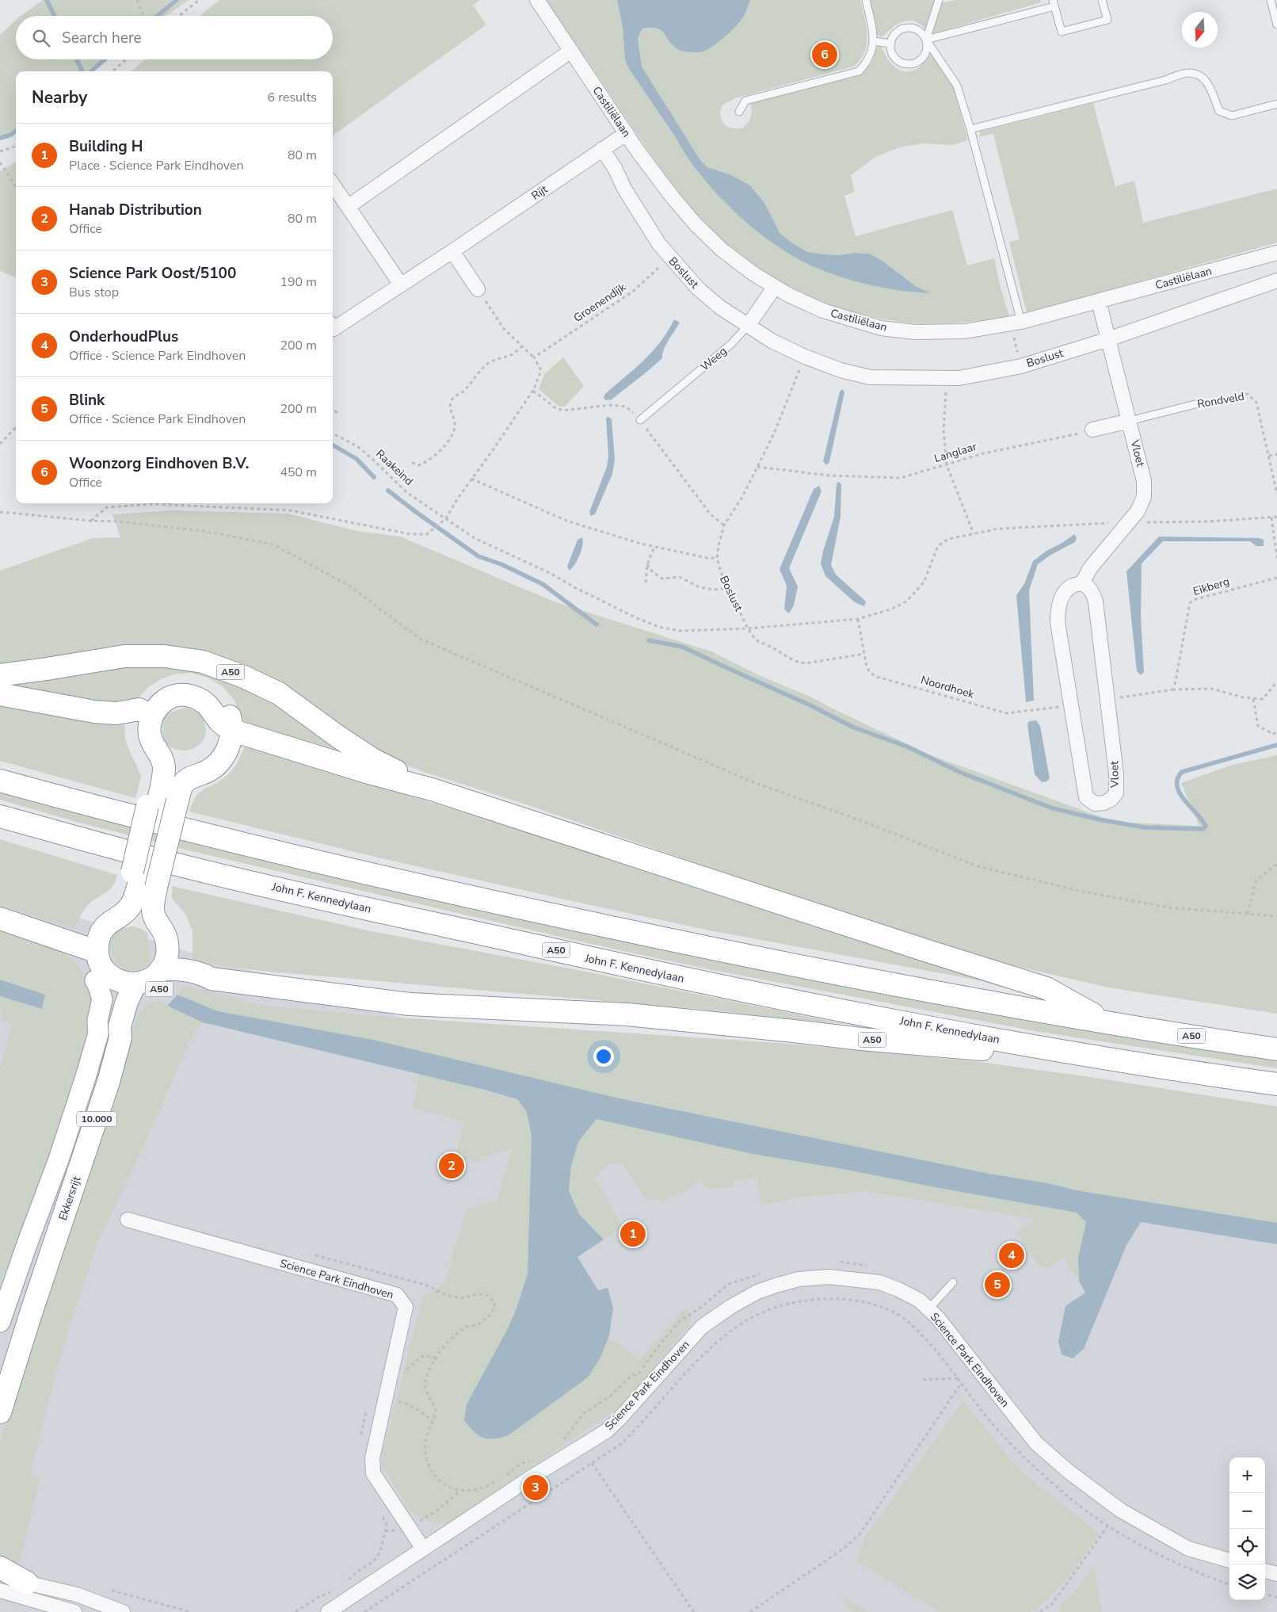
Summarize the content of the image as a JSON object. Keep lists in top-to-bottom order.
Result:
{
  "streets": {
    "highway": [
      "A50",
      "John F. Kennedylaan",
      "10.000",
      "Ekkersrijt"
    ],
    "street": [
      "Castiliëlaan",
      "Rijt",
      "Boslust",
      "Weeg",
      "Vloet",
      "Science Park Eindhoven"
    ],
    "lane": ["Rondveld"],
    "path": [
      "Groenendijk",
      "Langlaar",
      "Raakeind",
      "Eikberg",
      "Noordhoek"
    ]
  },
  "crossings": [
    ["Castiliëlaan", "Rijt"],
    ["Castiliëlaan", "Weeg"],
    ["Castiliëlaan", "Vloet"],
    ["Rijt", "Boslust"],
    ["Boslust", "Groenendijk"],
    ["Boslust", "Weeg"],
    ["Boslust", "Langlaar"],
    ["Boslust", "Vloet"],
    ["Boslust", "Raakeind"],
    ["Rondveld", "Vloet"],
    ["Vloet", "Raakeind"],
    ["Raakeind", "Noordhoek"],
    ["A50", "John F. Kennedylaan"],
    ["A50", "Ekkersrijt"]
  ],
  "north": "bottom",
  "page": {
    "search": "Search here",
    "pins": [
      "6",
      "2",
      "1",
      "4",
      "5",
      "3"
    ],
    "heading": ["Nearby", "6 results"],
    "list": [
      {
        "mark": "1",
        "name": "Building H",
        "note": "Place · Science Park Eindhoven",
        "value": "80 m"
      },
      {
        "mark": "2",
        "name": "Hanab Distribution",
        "note": "Office",
        "value": "80 m"
      },
      {
        "mark": "3",
        "name": "Science Park Oost/5100",
        "note": "Bus stop",
        "value": "190 m"
      },
      {
        "mark": "4",
        "name": "OnderhoudPlus",
        "note": "Office · Science Park Eindhoven",
        "value": "200 m"
      },
      {
        "mark": "5",
        "name": "Blink",
        "note": "Office · Science Park Eindhoven",
        "value": "200 m"
      },
      {
        "mark": "6",
        "name": "Woonzorg Eindhoven B.V.",
        "note": "Office",
        "value": "450 m"
      }
    ],
    "map_buttons": ["+", "−"]
  }
}
